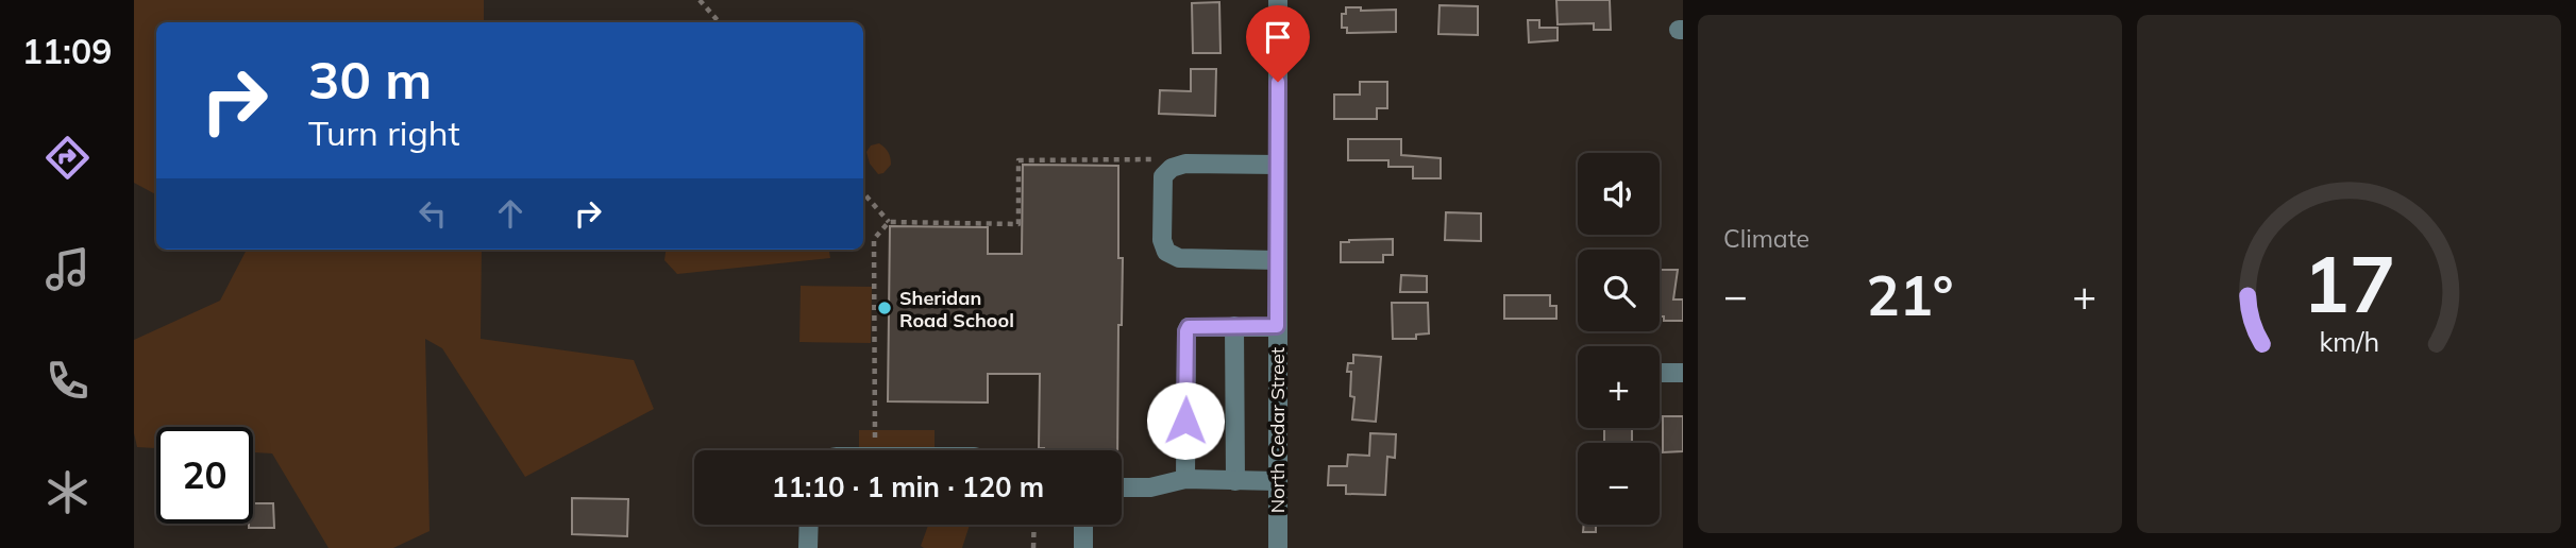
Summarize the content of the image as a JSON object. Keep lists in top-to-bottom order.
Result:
{
  "streets": {
    "street": ["North Cedar Street"]
  },
  "places": ["Sheridan Road School"],
  "page": {
    "tabs": "11:09",
    "tile": "Climate",
    "turn": ["30 m", "Turn right"],
    "map_buttons": ["+", "−"],
    "heat": ["−", "21°", "+"],
    "limit": "20",
    "trip": "11:10 · 1 min · 120 m",
    "gauge": ["17", "km/h"]
  }
}
